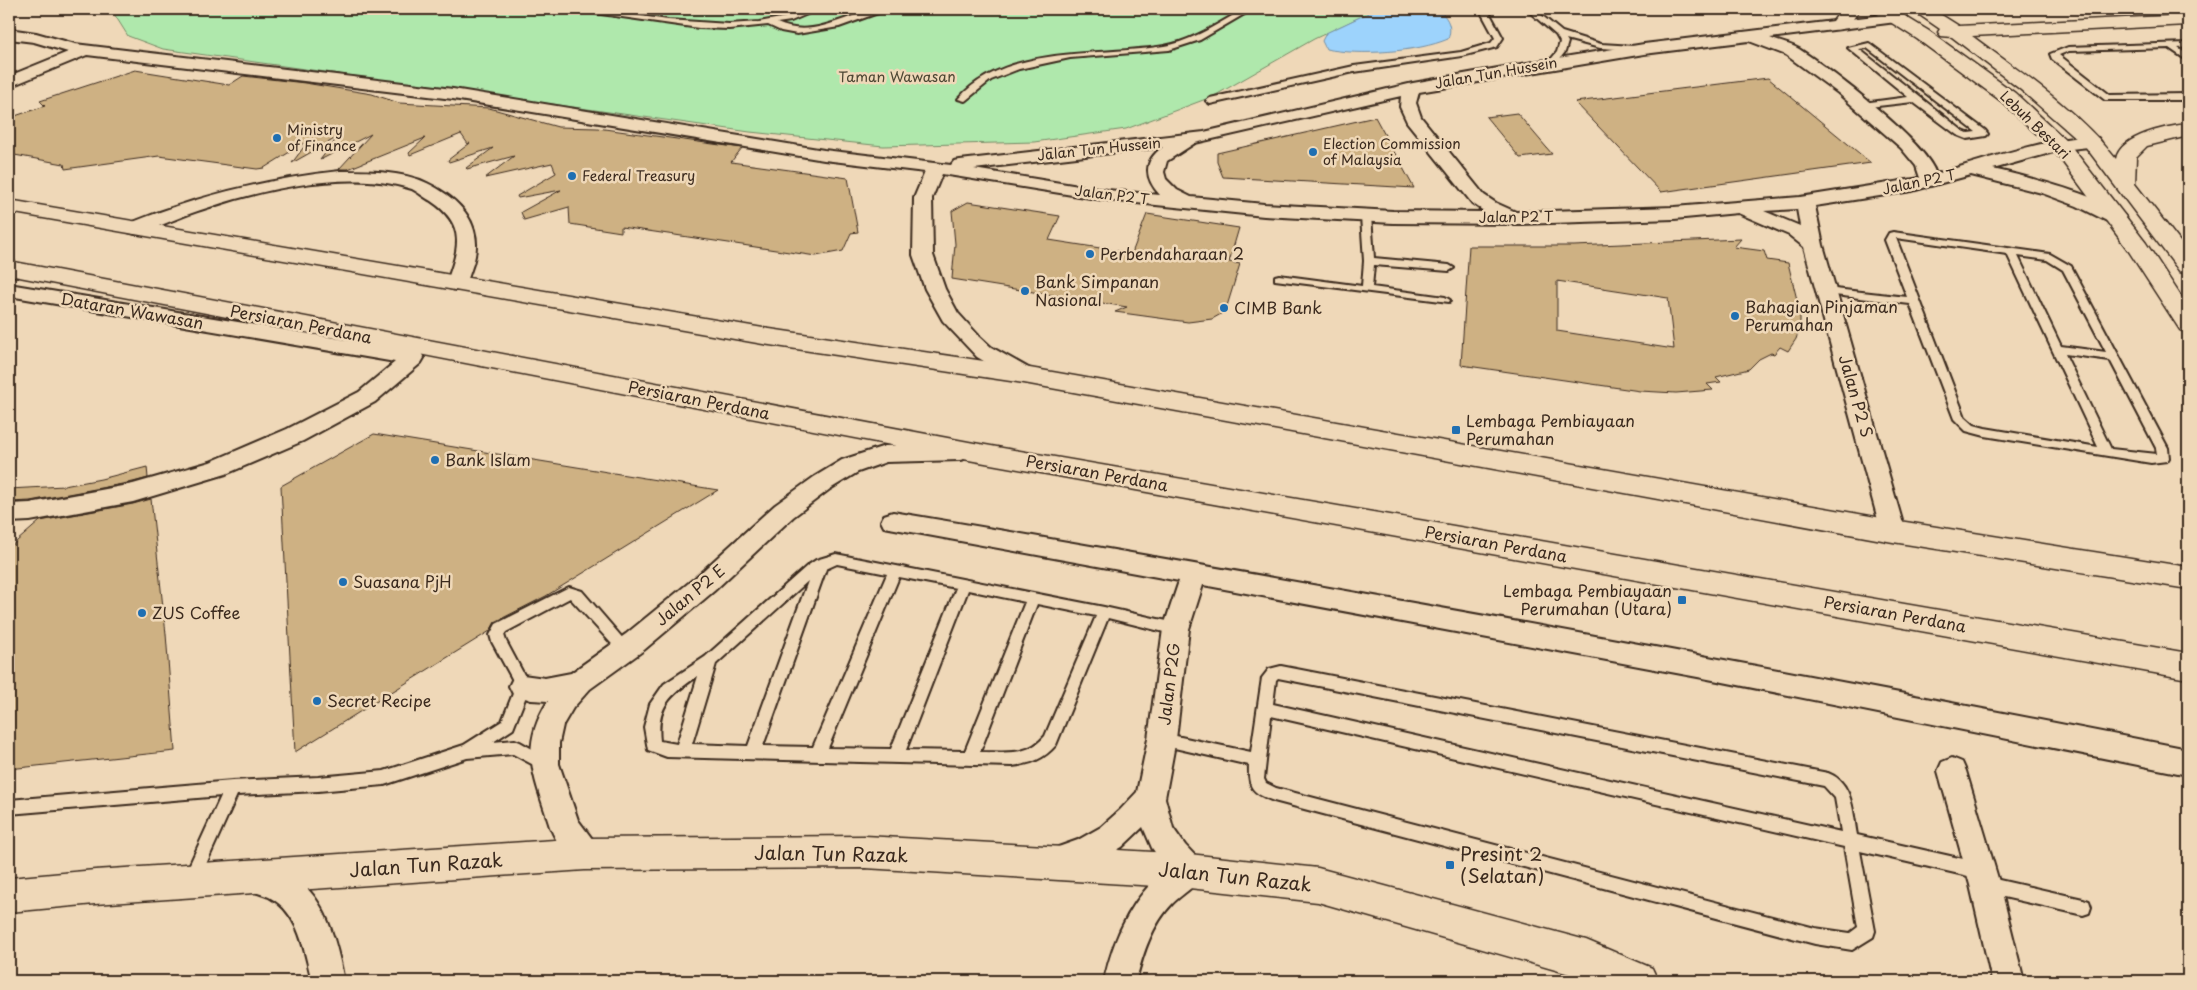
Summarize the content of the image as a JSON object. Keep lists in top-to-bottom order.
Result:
{
  "streets": {
    "main road": [
      "Jalan Tun Hussein",
      "Lebuh Bestari",
      "Persiaran Perdana",
      "Jalan Tun Razak"
    ],
    "street": [
      "Jalan P2 T",
      "Dataran Wawasan",
      "Jalan P2 S",
      "Jalan P2 E",
      "Jalan P2G"
    ]
  },
  "crossings": [
    ["Jalan Tun Hussein", "Lebuh Bestari"],
    ["Jalan Tun Hussein", "Jalan P2 T"],
    ["Lebuh Bestari", "Jalan P2 T"],
    ["Jalan P2 T", "Jalan P2 S"],
    ["Persiaran Perdana", "Jalan P2 E"],
    ["Jalan P2 E", "Jalan Tun Razak"]
  ],
  "parks": ["Taman Wawasan"],
  "places": {
    "other": [
      "Ministry of Finance",
      "Election Commission of Malaysia",
      "Federal Treasury",
      "Perbendaharaan 2",
      "Bank Simpanan Nasional",
      "CIMB Bank",
      "Bahagian Pinjaman Perumahan",
      "Bank Islam",
      "Suasana PjH",
      "ZUS Coffee",
      "Secret Recipe"
    ],
    "transit": ["Lembaga Pembiayaan Perumahan", "Lembaga Pembiayaan Perumahan (Utara)", "Presint 2 (Selatan)"]
  }
}
